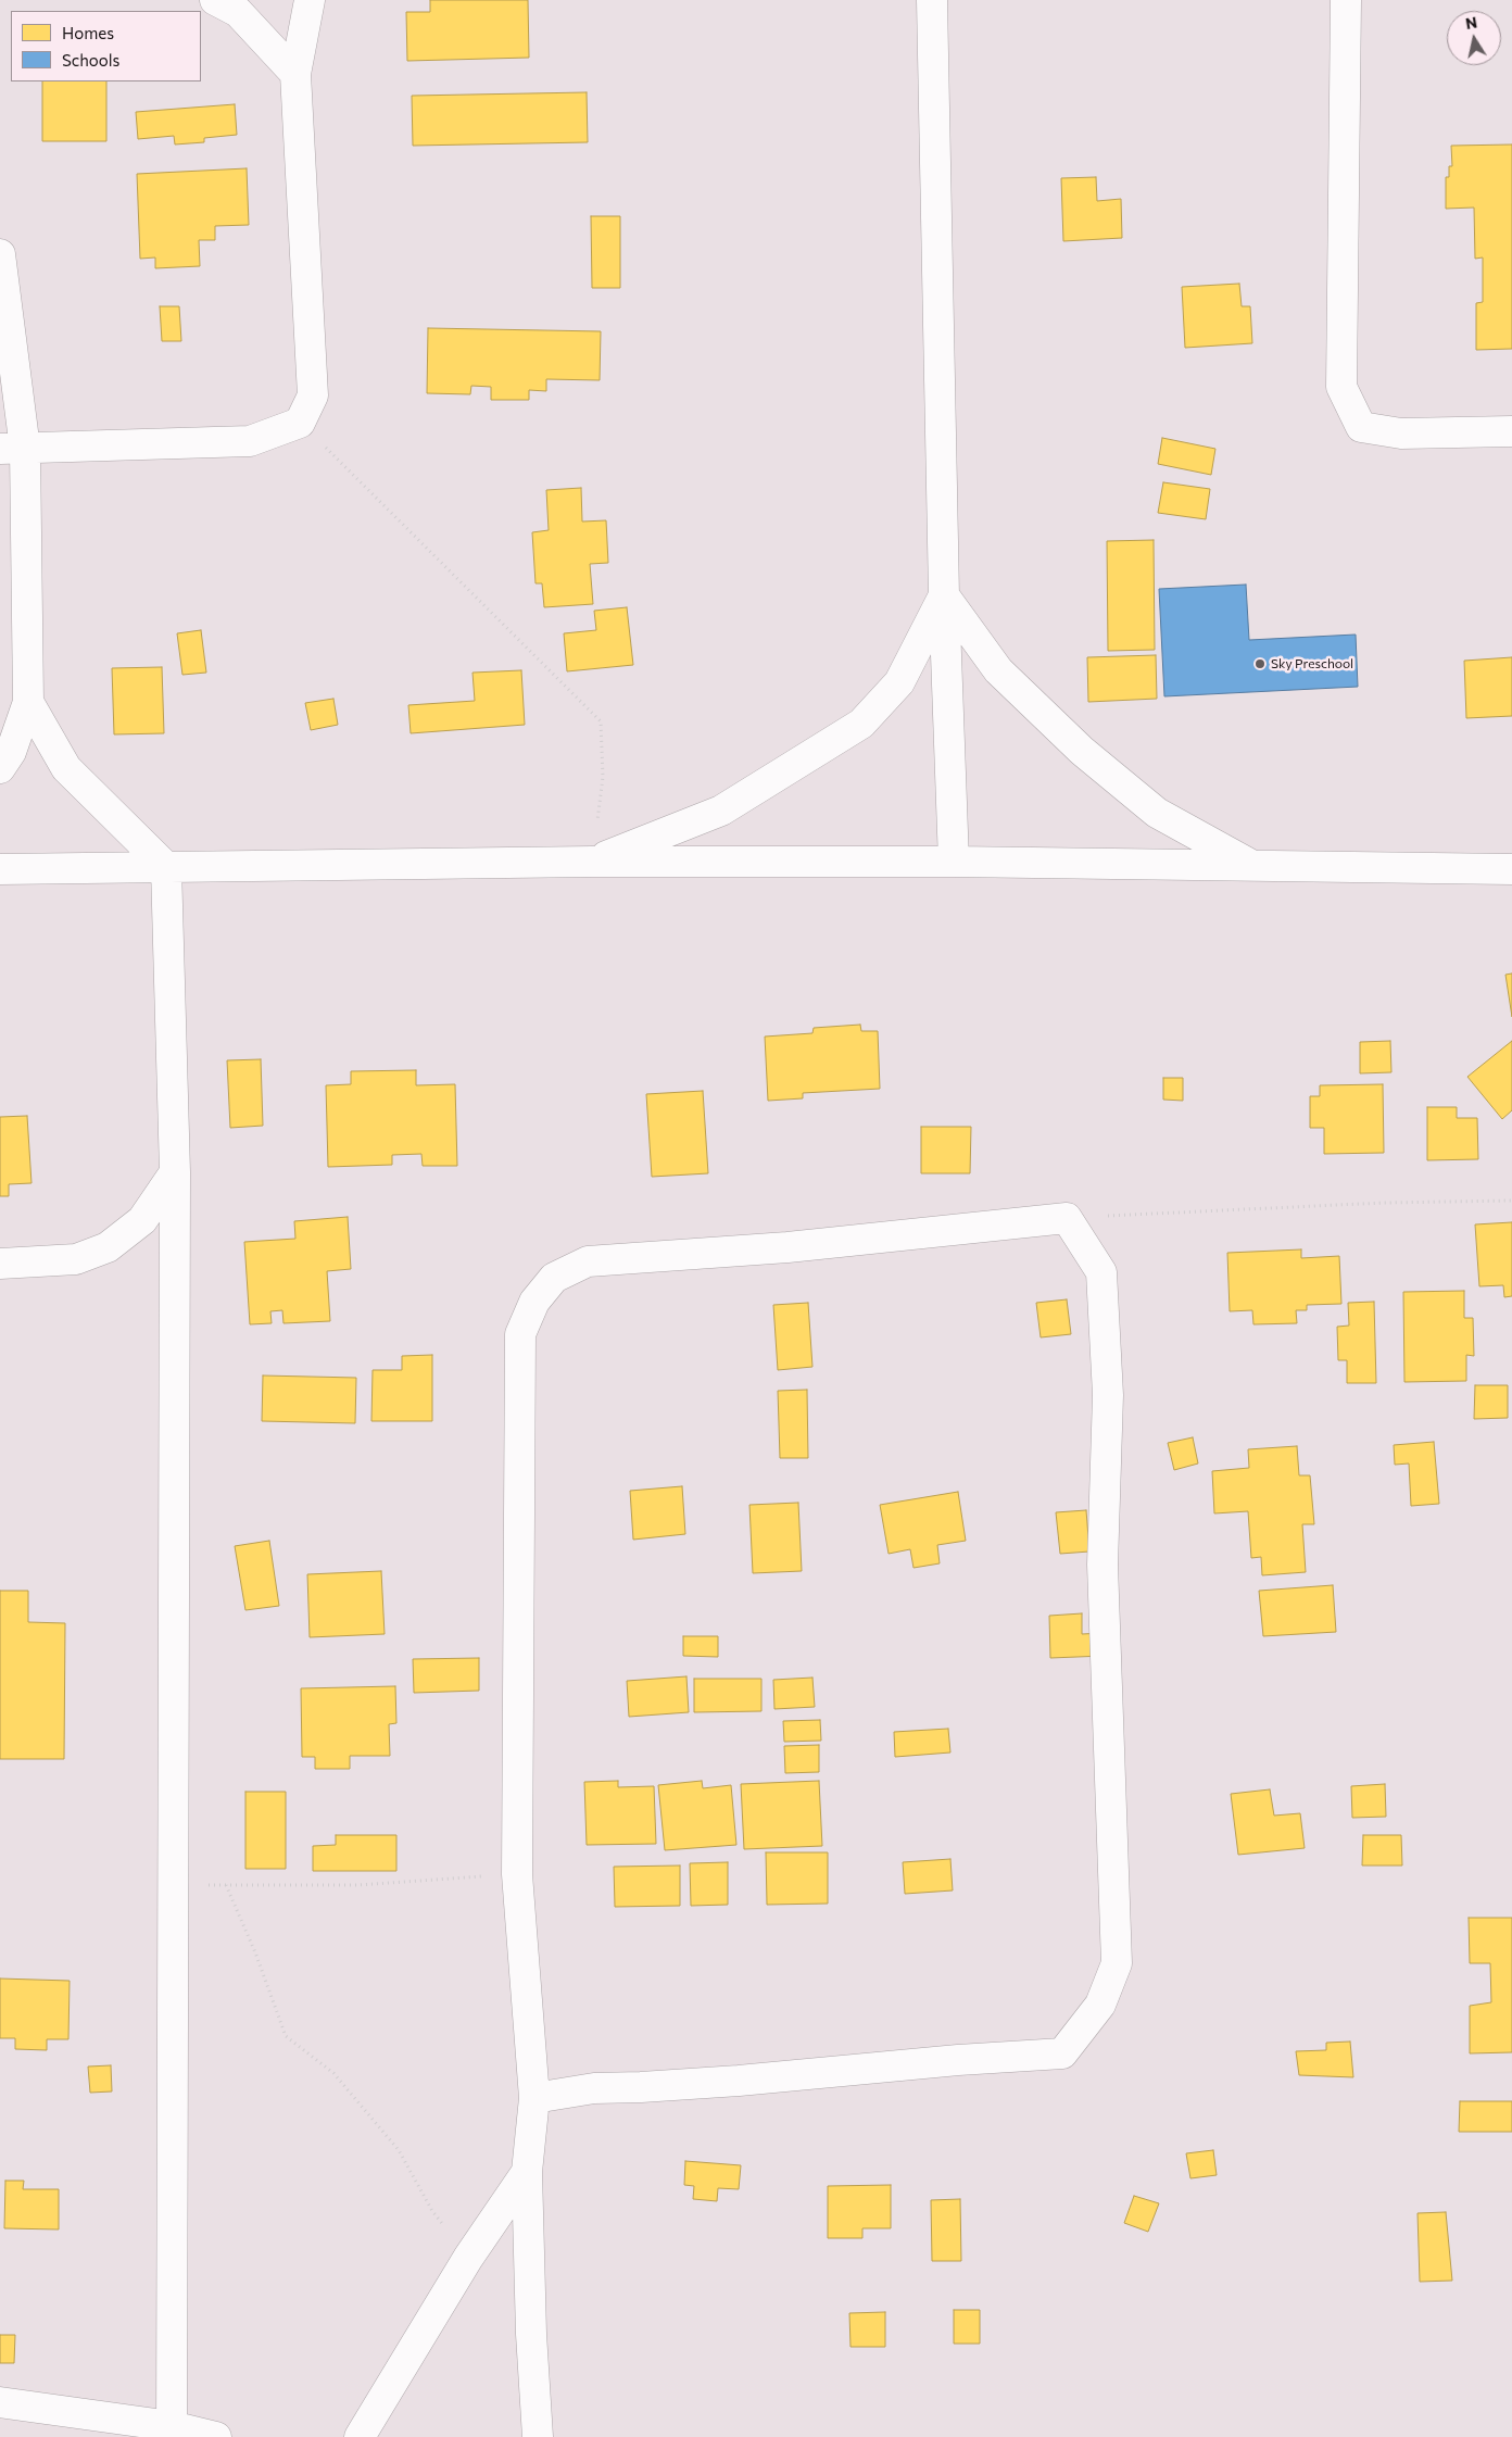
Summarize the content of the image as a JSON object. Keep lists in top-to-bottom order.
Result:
{
  "places": ["Sky Preschool"],
  "legend": ["Homes", "Schools"],
  "north": "top"
}
